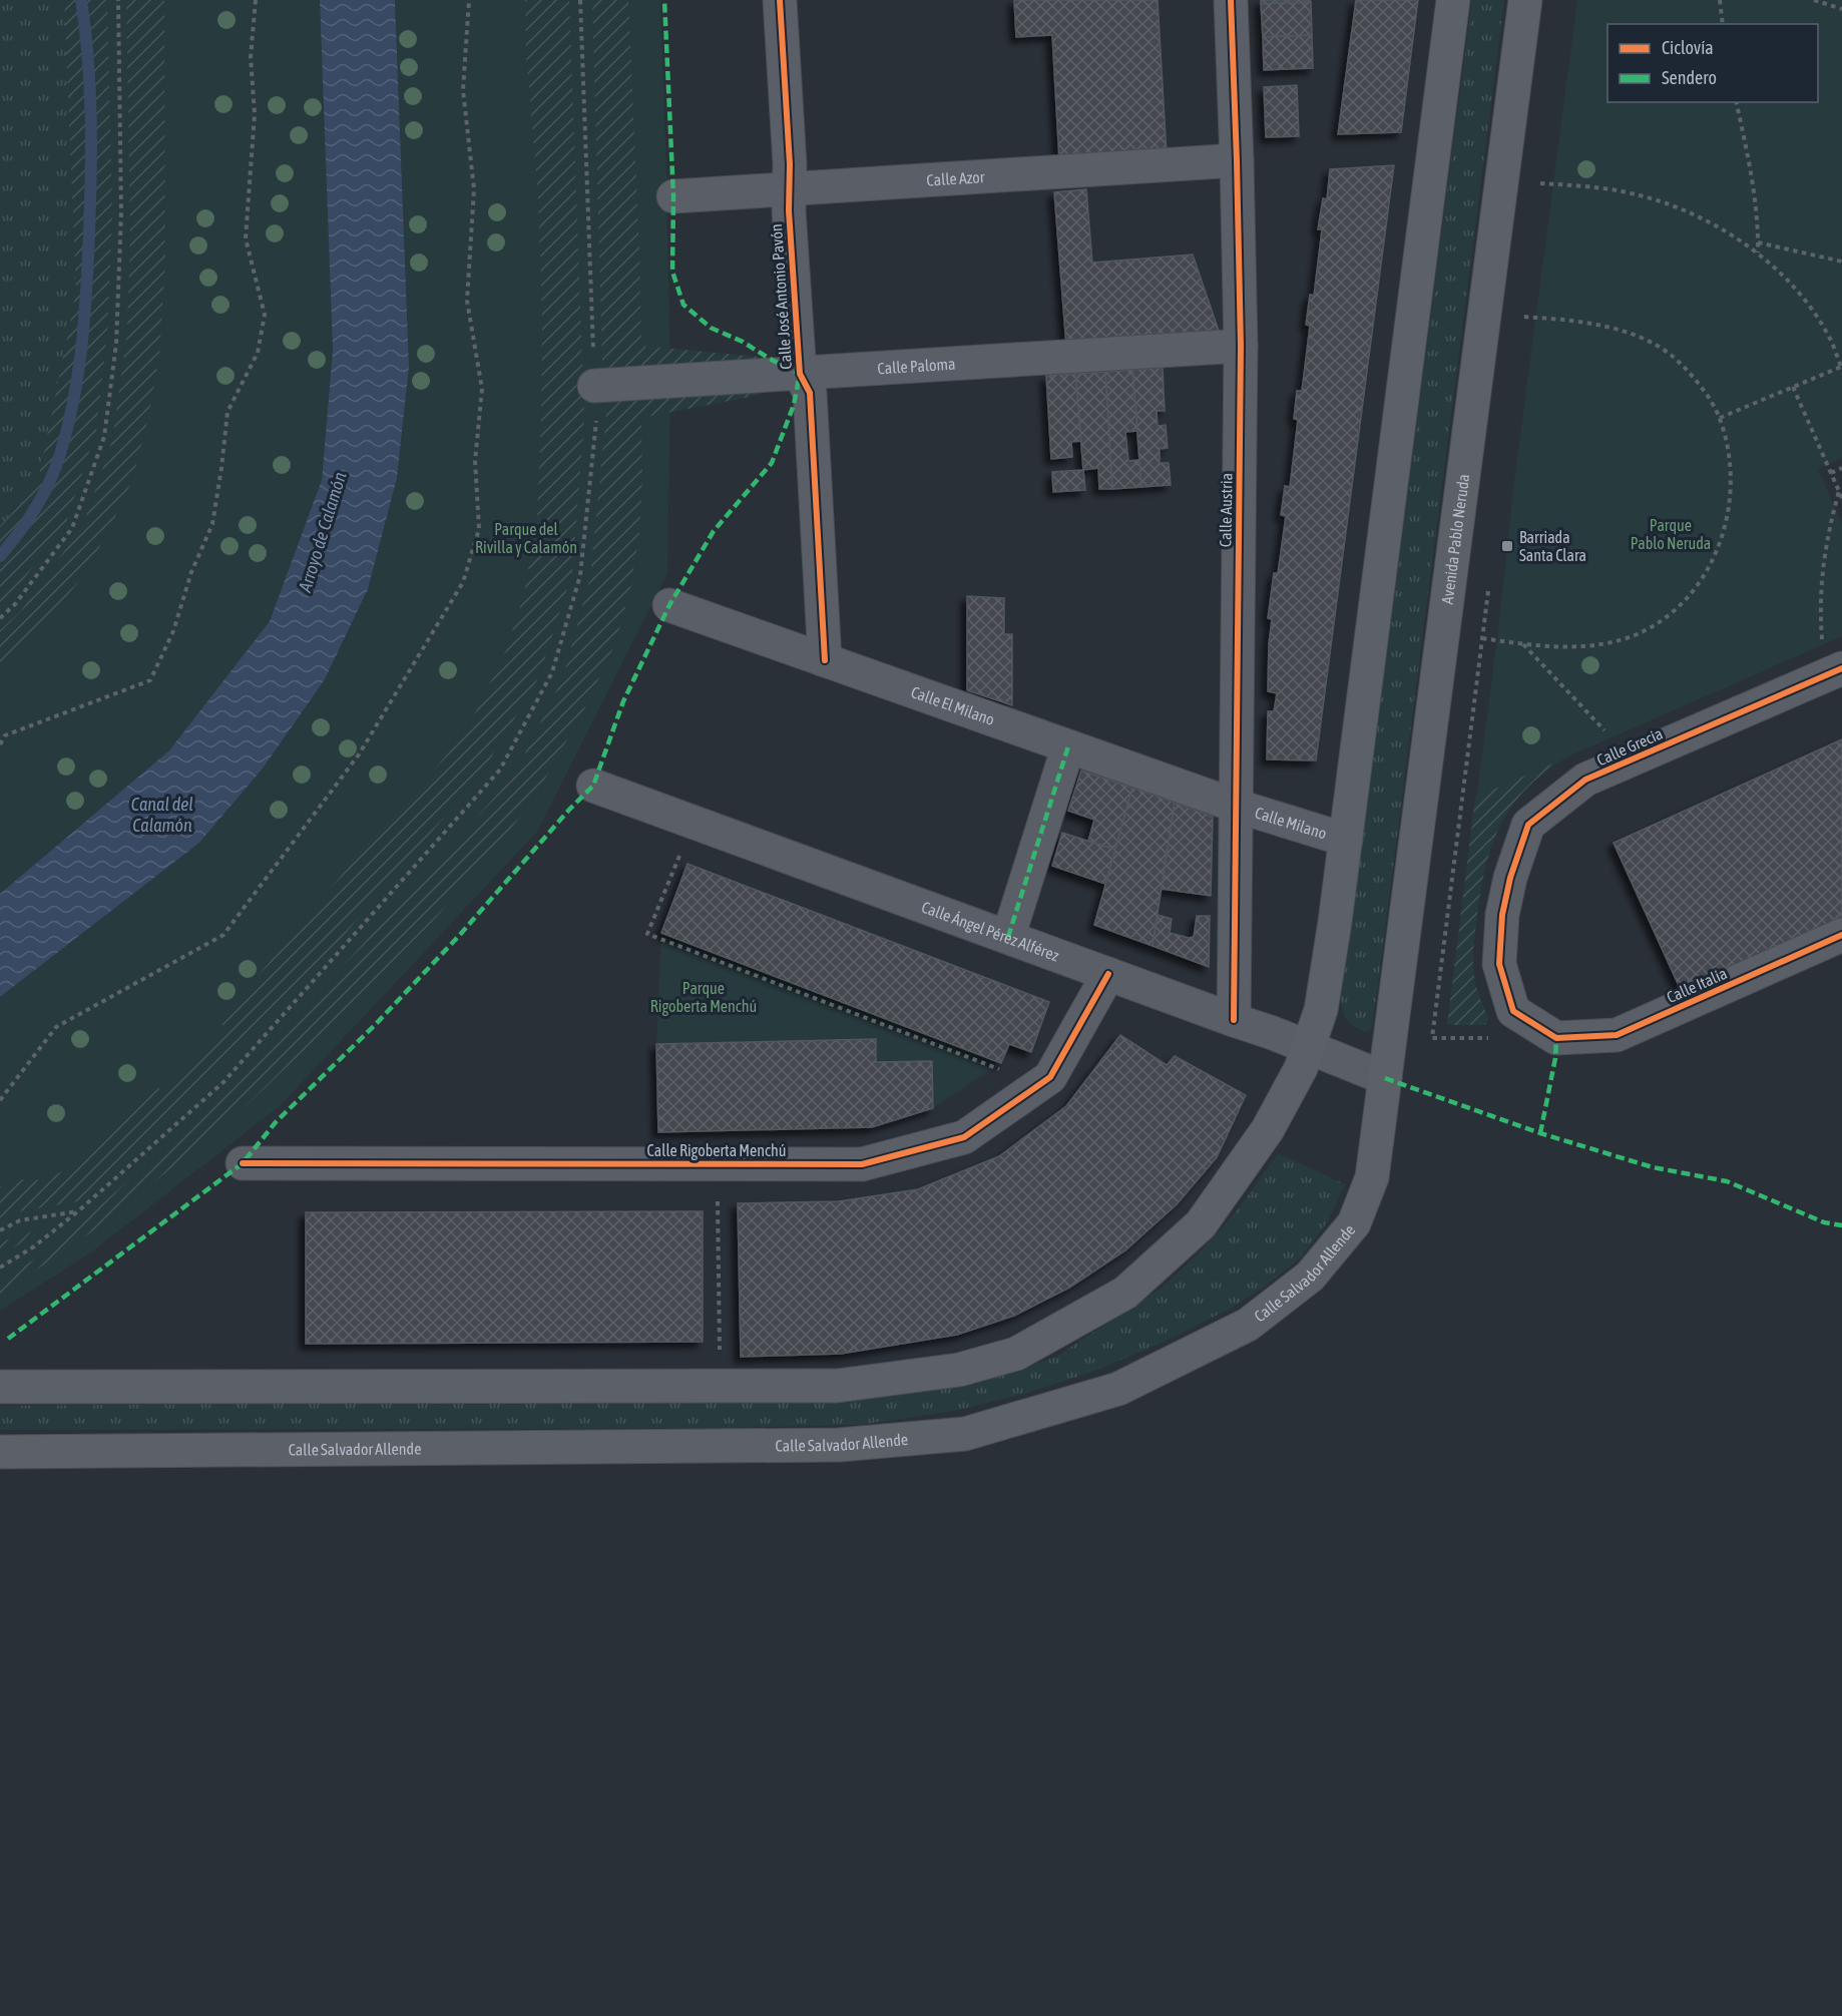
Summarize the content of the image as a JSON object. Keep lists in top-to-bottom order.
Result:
{
  "streets": {
    "main road": ["Avenida Pablo Neruda", "Calle Salvador Allende"],
    "street": [
      "Calle Azor",
      "Calle José Antonio Pavón",
      "Calle Paloma",
      "Calle Austria",
      "Calle El Milano",
      "Calle Grecia",
      "Calle Milano",
      "Calle Ángel Pérez Alférez",
      "Calle Italia",
      "Calle Rigoberta Menchú"
    ]
  },
  "crossings": [
    ["Calle Azor", "Calle José Antonio Pavón"],
    ["Calle Azor", "Calle Austria"],
    ["Calle José Antonio Pavón", "Calle Paloma"],
    ["Calle José Antonio Pavón", "Calle El Milano"],
    ["Calle Paloma", "Calle Austria"],
    ["Calle Austria", "Calle El Milano"],
    ["Calle Austria", "Calle Milano"],
    ["Calle Austria", "Calle Ángel Pérez Alférez"],
    ["Avenida Pablo Neruda", "Calle Ángel Pérez Alférez"],
    ["Avenida Pablo Neruda", "Calle Salvador Allende"],
    ["Calle El Milano", "Calle Milano"],
    ["Calle Grecia", "Calle Italia"],
    ["Calle Ángel Pérez Alférez", "Calle Rigoberta Menchú"],
    ["Calle Ángel Pérez Alférez", "Calle Salvador Allende"]
  ],
  "water": ["Arroyo de Calamón", "Canal del Calamón"],
  "parks": ["Parque Pablo Neruda", "Parque del Rivilla y Calamón", "Parque Rigoberta Menchú"],
  "places": {
    "transit": ["Barriada Santa Clara"]
  },
  "legend": ["Ciclovía", "Sendero"]
}
